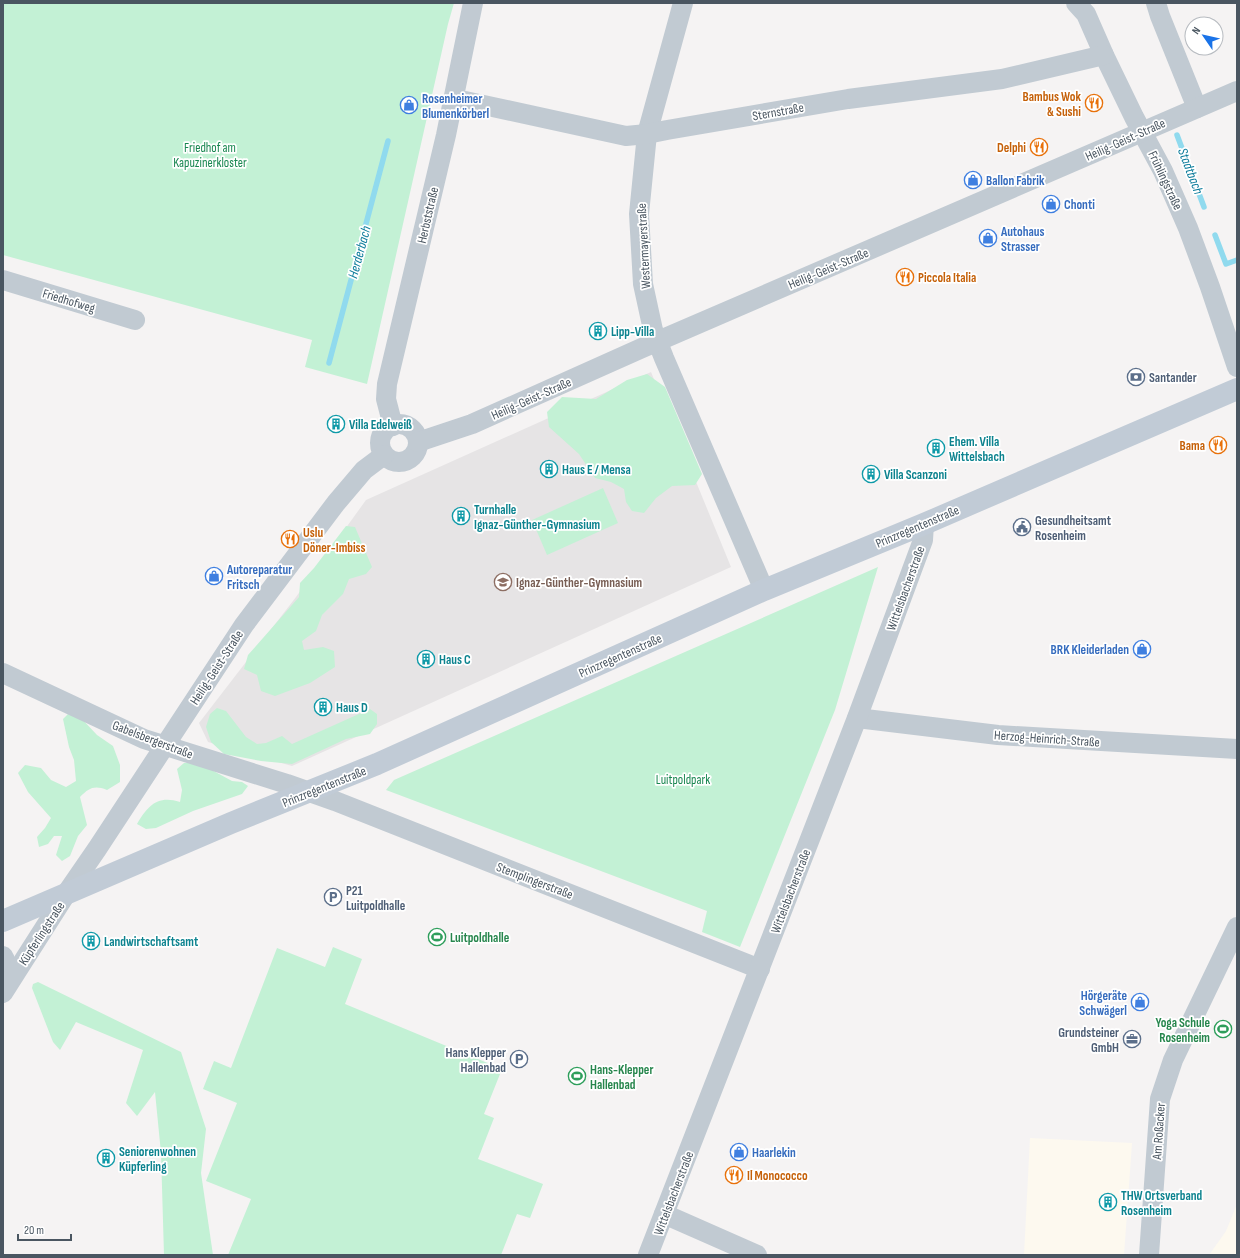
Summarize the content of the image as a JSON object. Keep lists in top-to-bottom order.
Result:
{
  "streets": {
    "main road": ["Prinzregentenstraße"],
    "street": [
      "Sternstraße",
      "Heilig-Geist-Straße",
      "Frühlingstraße",
      "Herbststraße",
      "Westermayerstraße",
      "Friedhofweg",
      "Wittelsbacherstraße",
      "Herzog-Heinrich-Straße",
      "Gabelsbergerstraße",
      "Stemplingerstraße",
      "Küpferlingstraße",
      "Am Roßacker"
    ]
  },
  "crossings": [
    ["Sternstraße", "Frühlingstraße"],
    ["Sternstraße", "Herbststraße"],
    ["Sternstraße", "Westermayerstraße"],
    ["Heilig-Geist-Straße", "Frühlingstraße"],
    ["Heilig-Geist-Straße", "Herbststraße"],
    ["Heilig-Geist-Straße", "Westermayerstraße"],
    ["Heilig-Geist-Straße", "Prinzregentenstraße"],
    ["Heilig-Geist-Straße", "Gabelsbergerstraße"],
    ["Heilig-Geist-Straße", "Küpferlingstraße"],
    ["Westermayerstraße", "Prinzregentenstraße"],
    ["Prinzregentenstraße", "Wittelsbacherstraße"],
    ["Prinzregentenstraße", "Gabelsbergerstraße"],
    ["Prinzregentenstraße", "Stemplingerstraße"],
    ["Prinzregentenstraße", "Küpferlingstraße"],
    ["Wittelsbacherstraße", "Herzog-Heinrich-Straße"],
    ["Wittelsbacherstraße", "Stemplingerstraße"],
    ["Gabelsbergerstraße", "Stemplingerstraße"]
  ],
  "water": ["Stadtbach", "Herderbach"],
  "parks": ["Friedhof am Kapuzinerkloster", "Luitpoldpark"],
  "places": {
    "restaurant": [
      "Bambus Wok & Sushi",
      "Delphi",
      "Piccola Italia",
      "Bama",
      "Uslu Döner-Imbiss",
      "Il Monococco"
    ],
    "shop": [
      "Rosenheimer Blumenkörberl",
      "Ballon Fabrik",
      "Chonti",
      "Autohaus Strasser",
      "Autoreparatur Fritsch",
      "BRK Kleiderladen",
      "Hörgeräte Schwägerl",
      "Haarlekin"
    ],
    "building": [
      "Lipp-Villa",
      "Villa Edelweiß",
      "Ehem. Villa Wittelsbach",
      "Haus E / Mensa",
      "Villa Scanzoni",
      "Turnhalle Ignaz-Günther-Gymnasium",
      "Haus C",
      "Haus D",
      "Landwirtschaftsamt",
      "Seniorenwohnen Küpferling",
      "THW Ortsverband Rosenheim"
    ],
    "bank": ["Santander"],
    "public building": ["Gesundheitsamt Rosenheim"],
    "school or university": ["Ignaz-Günther-Gymnasium"],
    "parking": ["P21 Luitpoldhalle", "Hans Klepper Hallenbad"],
    "sports": ["Luitpoldhalle", "Yoga Schule Rosenheim", "Hans-Klepper Hallenbad"],
    "office": ["Grundsteiner GmbH"]
  },
  "scale_bar": "20 m",
  "north": "top left"
}
